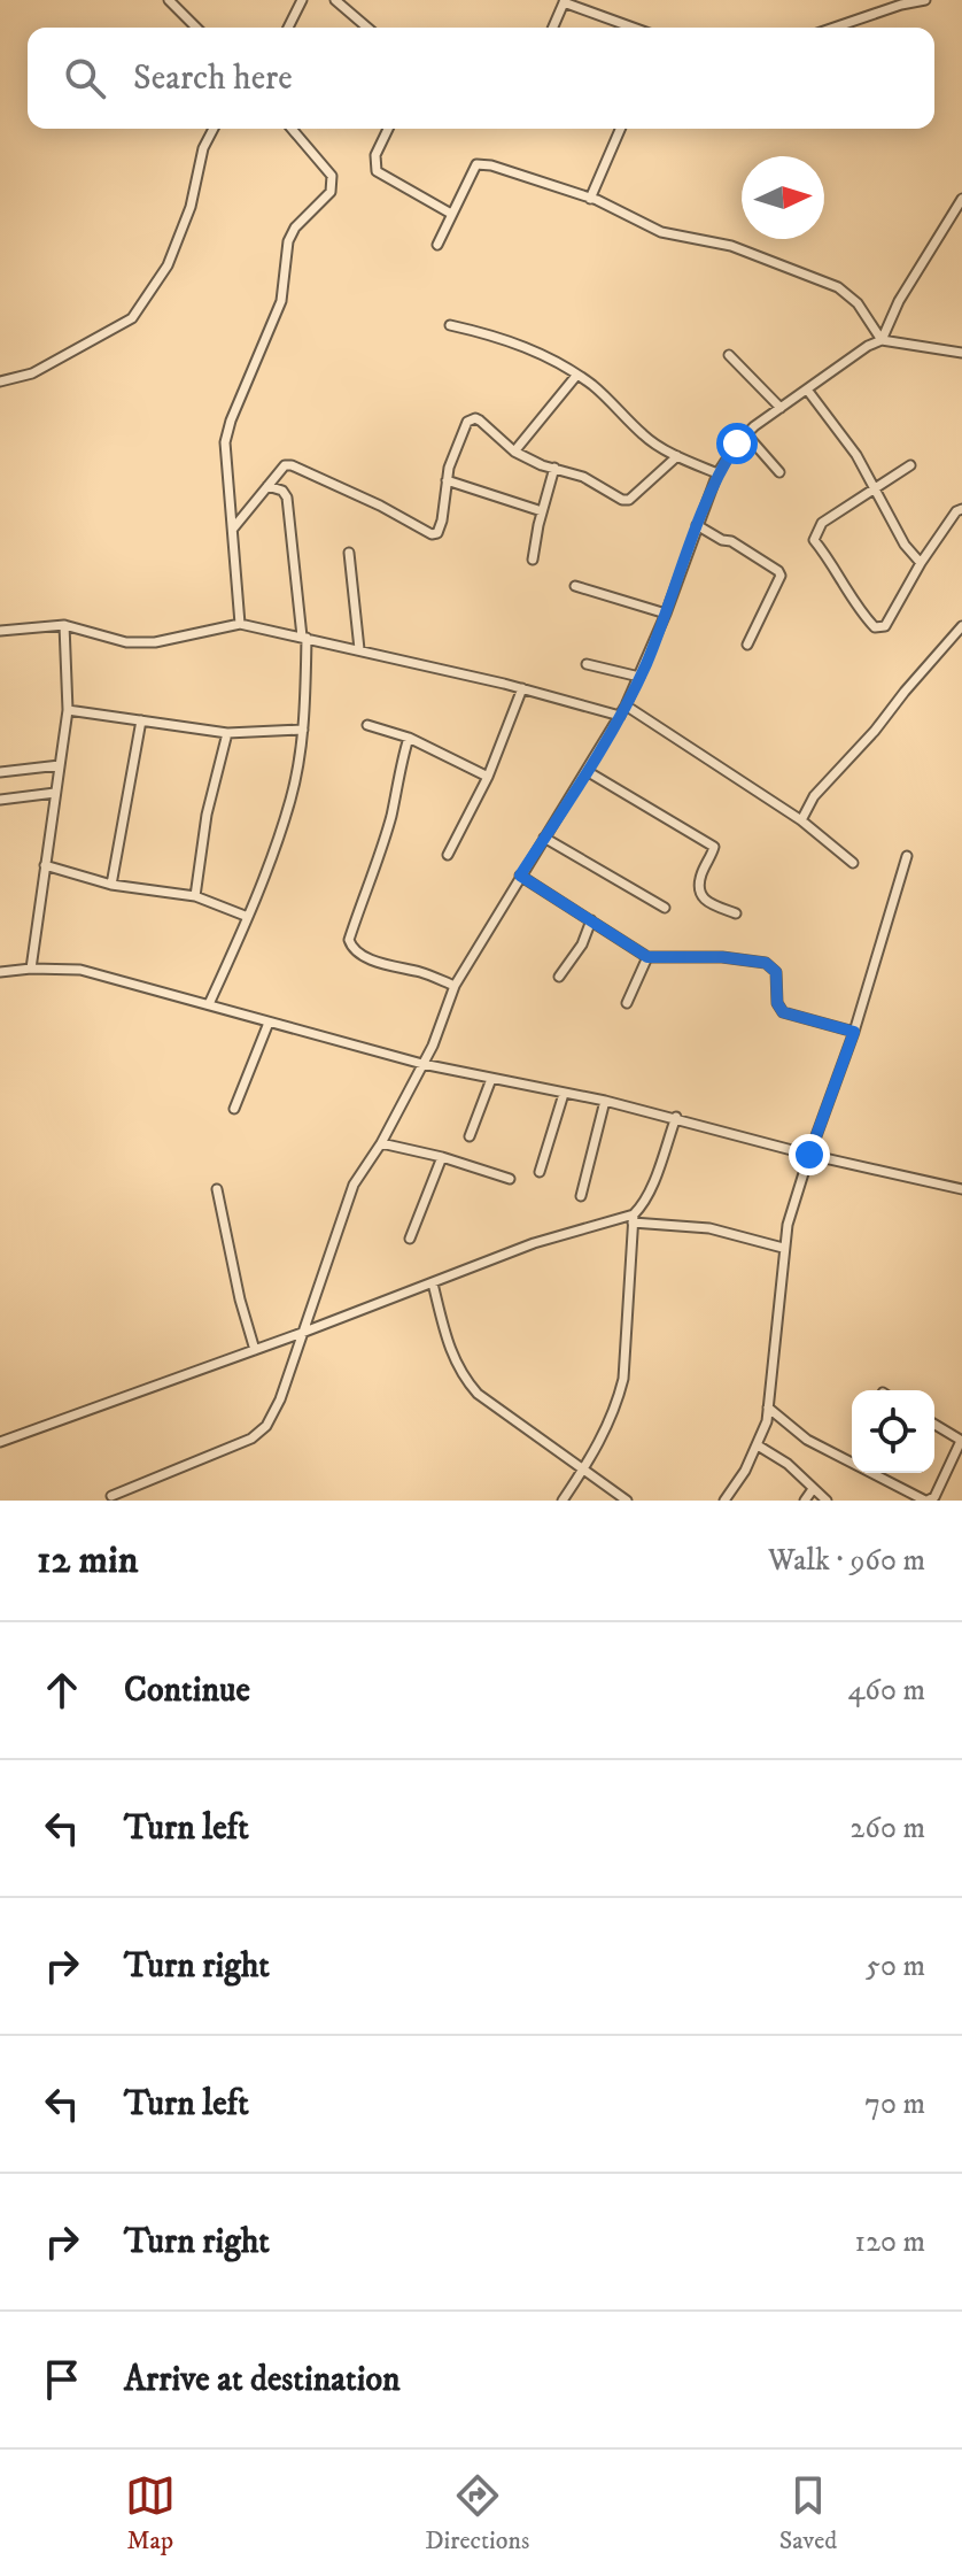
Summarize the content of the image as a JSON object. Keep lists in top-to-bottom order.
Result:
{
  "north": "right",
  "page": {
    "search": "Search here",
    "heading": ["12 min", "Walk · 960 m"],
    "list": [
      ["Continue", "460 m"],
      ["Turn left", "260 m"],
      ["Turn right", "50 m"],
      ["Turn left", "70 m"],
      ["Turn right", "120 m"],
      "Arrive at destination"
    ],
    "nav": ["Map", "Directions", "Saved"]
  }
}
